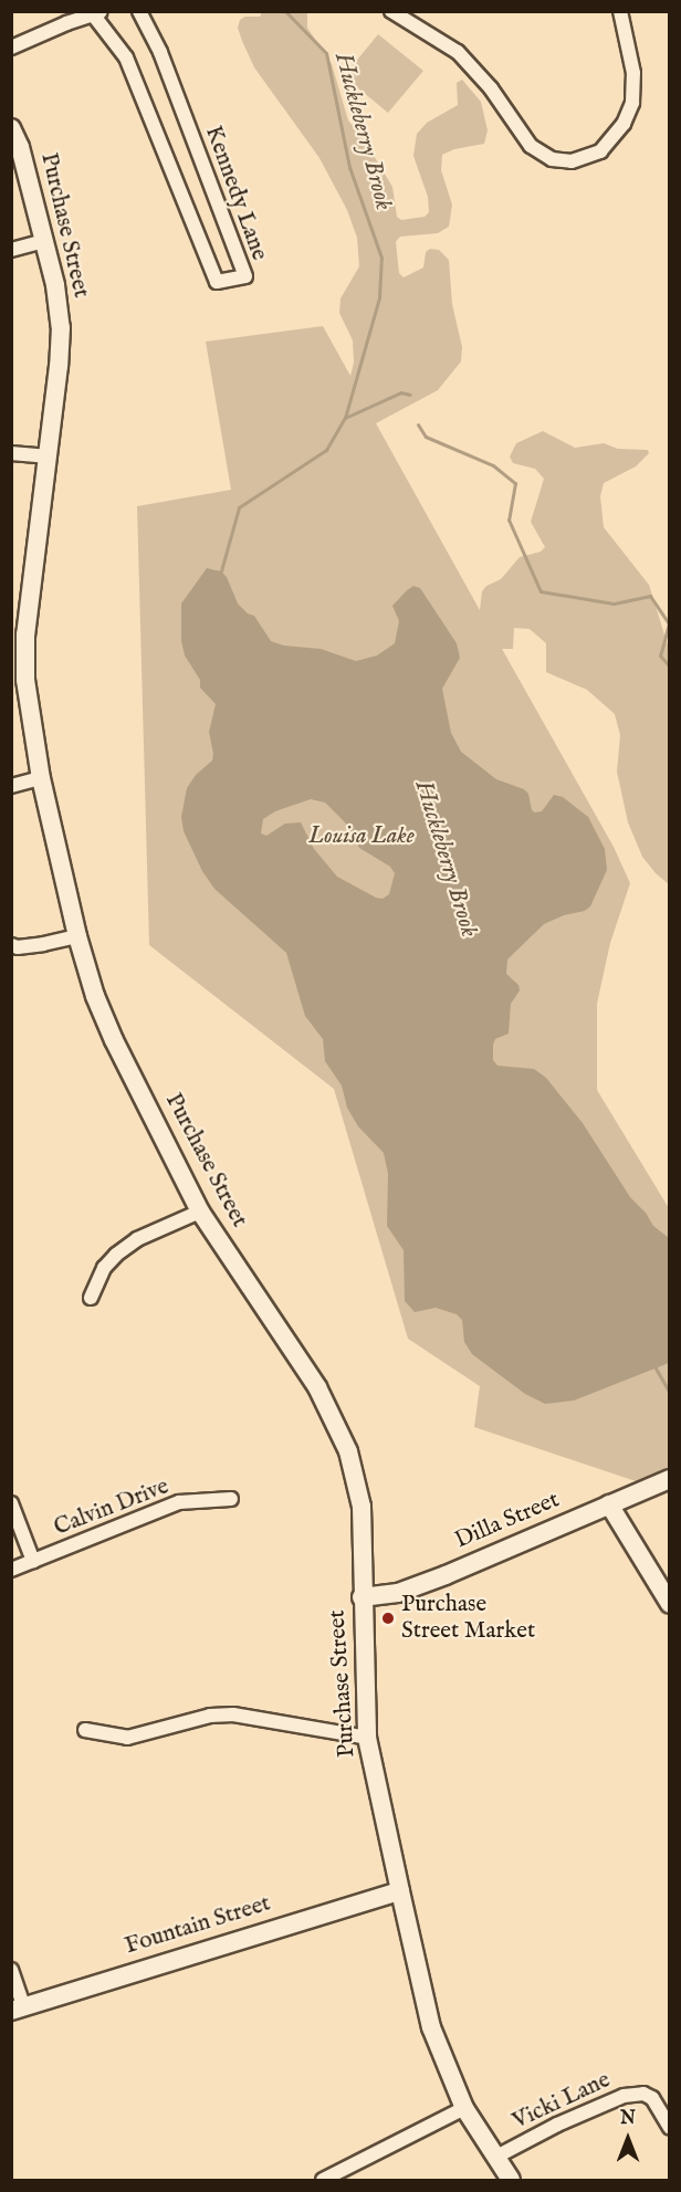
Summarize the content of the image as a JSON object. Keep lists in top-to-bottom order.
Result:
{
  "streets": {
    "main road": ["Purchase Street", "Dilla Street", "Fountain Street"],
    "street": ["Kennedy Lane", "Calvin Drive", "Vicki Lane"]
  },
  "crossings": [
    ["Purchase Street", "Dilla Street"],
    ["Purchase Street", "Fountain Street"],
    ["Purchase Street", "Vicki Lane"]
  ],
  "water": ["Huckleberry Brook"],
  "parks": ["Louisa Lake"],
  "places": ["Purchase Street Market"],
  "north": "top"
}
